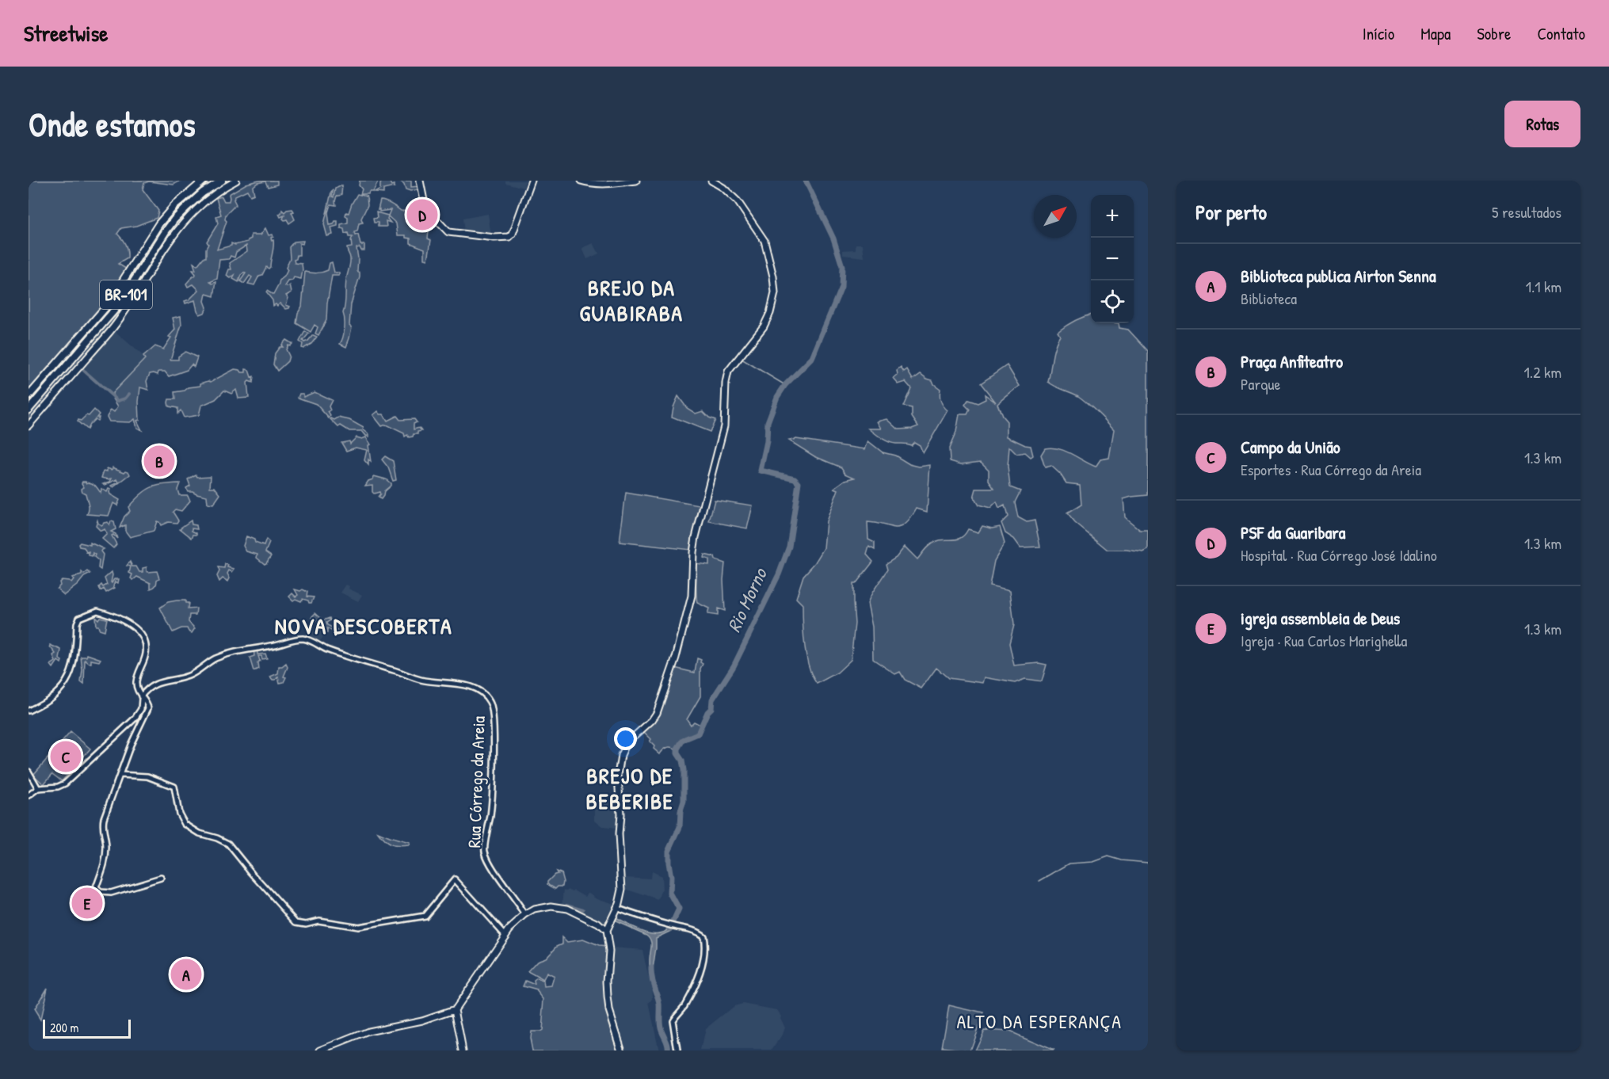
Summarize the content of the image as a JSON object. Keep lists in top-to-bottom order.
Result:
{
  "streets": {
    "highway": ["BR-101"],
    "street": ["Rua Córrego da Areia"]
  },
  "districts": [
    "BREJO DA GUABIRABA",
    "NOVA DESCOBERTA",
    "BREJO DE BEBERIBE",
    "ALTO DA ESPERANÇA"
  ],
  "water": ["Rio Morno"],
  "scale_bar": "200 m",
  "north": "top right",
  "page": {
    "header": "Streetwise",
    "nav": [
      "Início",
      "Mapa",
      "Sobre",
      "Contato"
    ],
    "buttons": "Rotas",
    "title": "Onde estamos",
    "heading": ["Por perto", "5 resultados"],
    "map_buttons": ["+", "−"],
    "pins": [
      "D",
      "B",
      "C",
      "E",
      "A"
    ],
    "list": [
      {
        "mark": "A",
        "name": "Biblioteca publica Airton Senna",
        "note": "Biblioteca",
        "value": "1.1 km"
      },
      {
        "mark": "B",
        "name": "Praça Anfiteatro",
        "note": "Parque",
        "value": "1.2 km"
      },
      {
        "mark": "C",
        "name": "Campo da União",
        "note": "Esportes · Rua Córrego da Areia",
        "value": "1.3 km"
      },
      {
        "mark": "D",
        "name": "PSF da Guaribara",
        "note": "Hospital · Rua Córrego José Idalino",
        "value": "1.3 km"
      },
      {
        "mark": "E",
        "name": "igreja assembleia de Deus",
        "note": "Igreja · Rua Carlos Marighella",
        "value": "1.3 km"
      }
    ],
    "scale": "200 m"
  }
}
